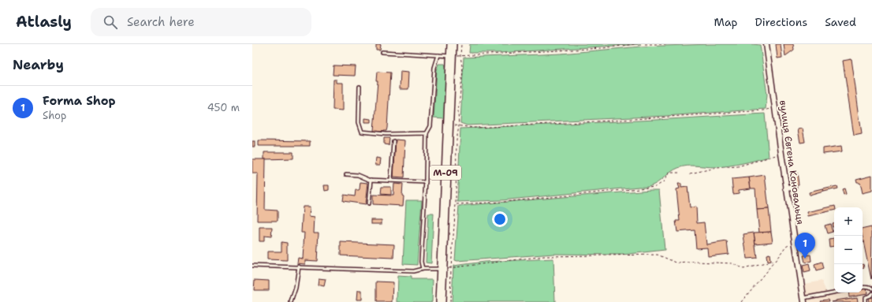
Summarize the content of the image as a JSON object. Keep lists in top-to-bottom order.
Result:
{
  "streets": {
    "highway": ["М-09"],
    "street": ["вулиця Євгена Коновальця"]
  },
  "page": {
    "header": "Atlasly",
    "search": "Search here",
    "nav": ["Map", "Directions", "Saved"],
    "heading": "Nearby",
    "list": [
      {
        "mark": "1",
        "name": "Forma Shop",
        "note": "Shop",
        "value": "450 m"
      }
    ],
    "map_buttons": ["+", "−"],
    "pins": "1"
  }
}
